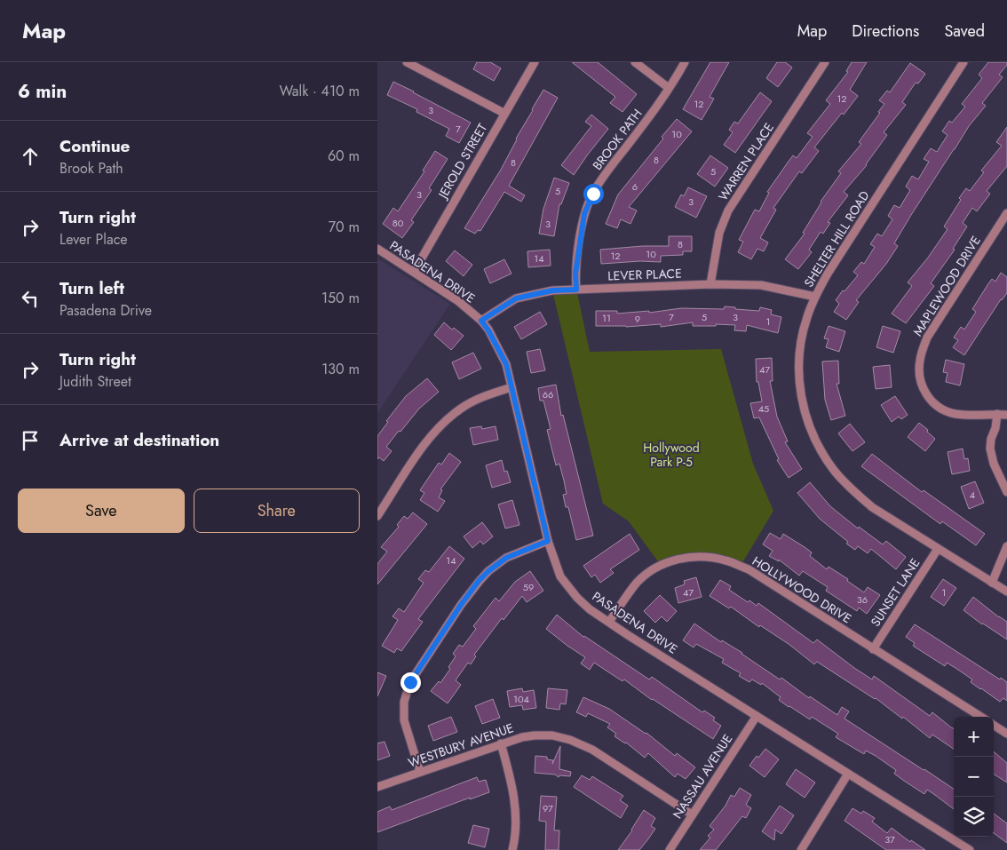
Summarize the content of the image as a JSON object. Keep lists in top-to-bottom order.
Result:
{
  "streets": {
    "street": [
      "BROOK PATH",
      "JEROLD STREET",
      "WARREN PLACE",
      "SHELTER HILL ROAD",
      "PASADENA DRIVE",
      "LEVER PLACE",
      "MAPLEWOOD DRIVE",
      "HOLLYWOOD DRIVE",
      "SUNSET LANE",
      "WESTBURY AVENUE",
      "NASSAU AVENUE"
    ]
  },
  "crossings": [
    ["BROOK PATH", "LEVER PLACE"],
    ["JEROLD STREET", "PASADENA DRIVE"],
    ["WARREN PLACE", "LEVER PLACE"],
    ["SHELTER HILL ROAD", "LEVER PLACE"],
    ["SHELTER HILL ROAD", "SUNSET LANE"],
    ["PASADENA DRIVE", "LEVER PLACE"],
    ["PASADENA DRIVE", "HOLLYWOOD DRIVE"],
    ["PASADENA DRIVE", "NASSAU AVENUE"],
    ["HOLLYWOOD DRIVE", "SUNSET LANE"],
    ["WESTBURY AVENUE", "NASSAU AVENUE"]
  ],
  "parks": ["Hollywood Park P-5"],
  "house_numbers": [
    "12",
    "12",
    "3",
    "7",
    "10",
    "8",
    "8",
    "5",
    "6",
    "5",
    "3",
    "3",
    "80",
    "3",
    "8",
    "10",
    "12",
    "14",
    "7",
    "5",
    "3",
    "11",
    "9",
    "1",
    "47",
    "66",
    "45",
    "4",
    "14",
    "59",
    "47",
    "1",
    "36",
    "104",
    "97",
    "37"
  ],
  "page": {
    "header": "Map",
    "nav": ["Map", "Directions", "Saved"],
    "heading": ["6 min", "Walk · 410 m"],
    "list": [
      ["Continue", "Brook Path", "60 m"],
      ["Turn right", "Lever Place", "70 m"],
      ["Turn left", "Pasadena Drive", "150 m"],
      ["Turn right", "Judith Street", "130 m"],
      "Arrive at destination"
    ],
    "buttons": ["Save", "Share"],
    "map_buttons": ["+", "−"]
  }
}
